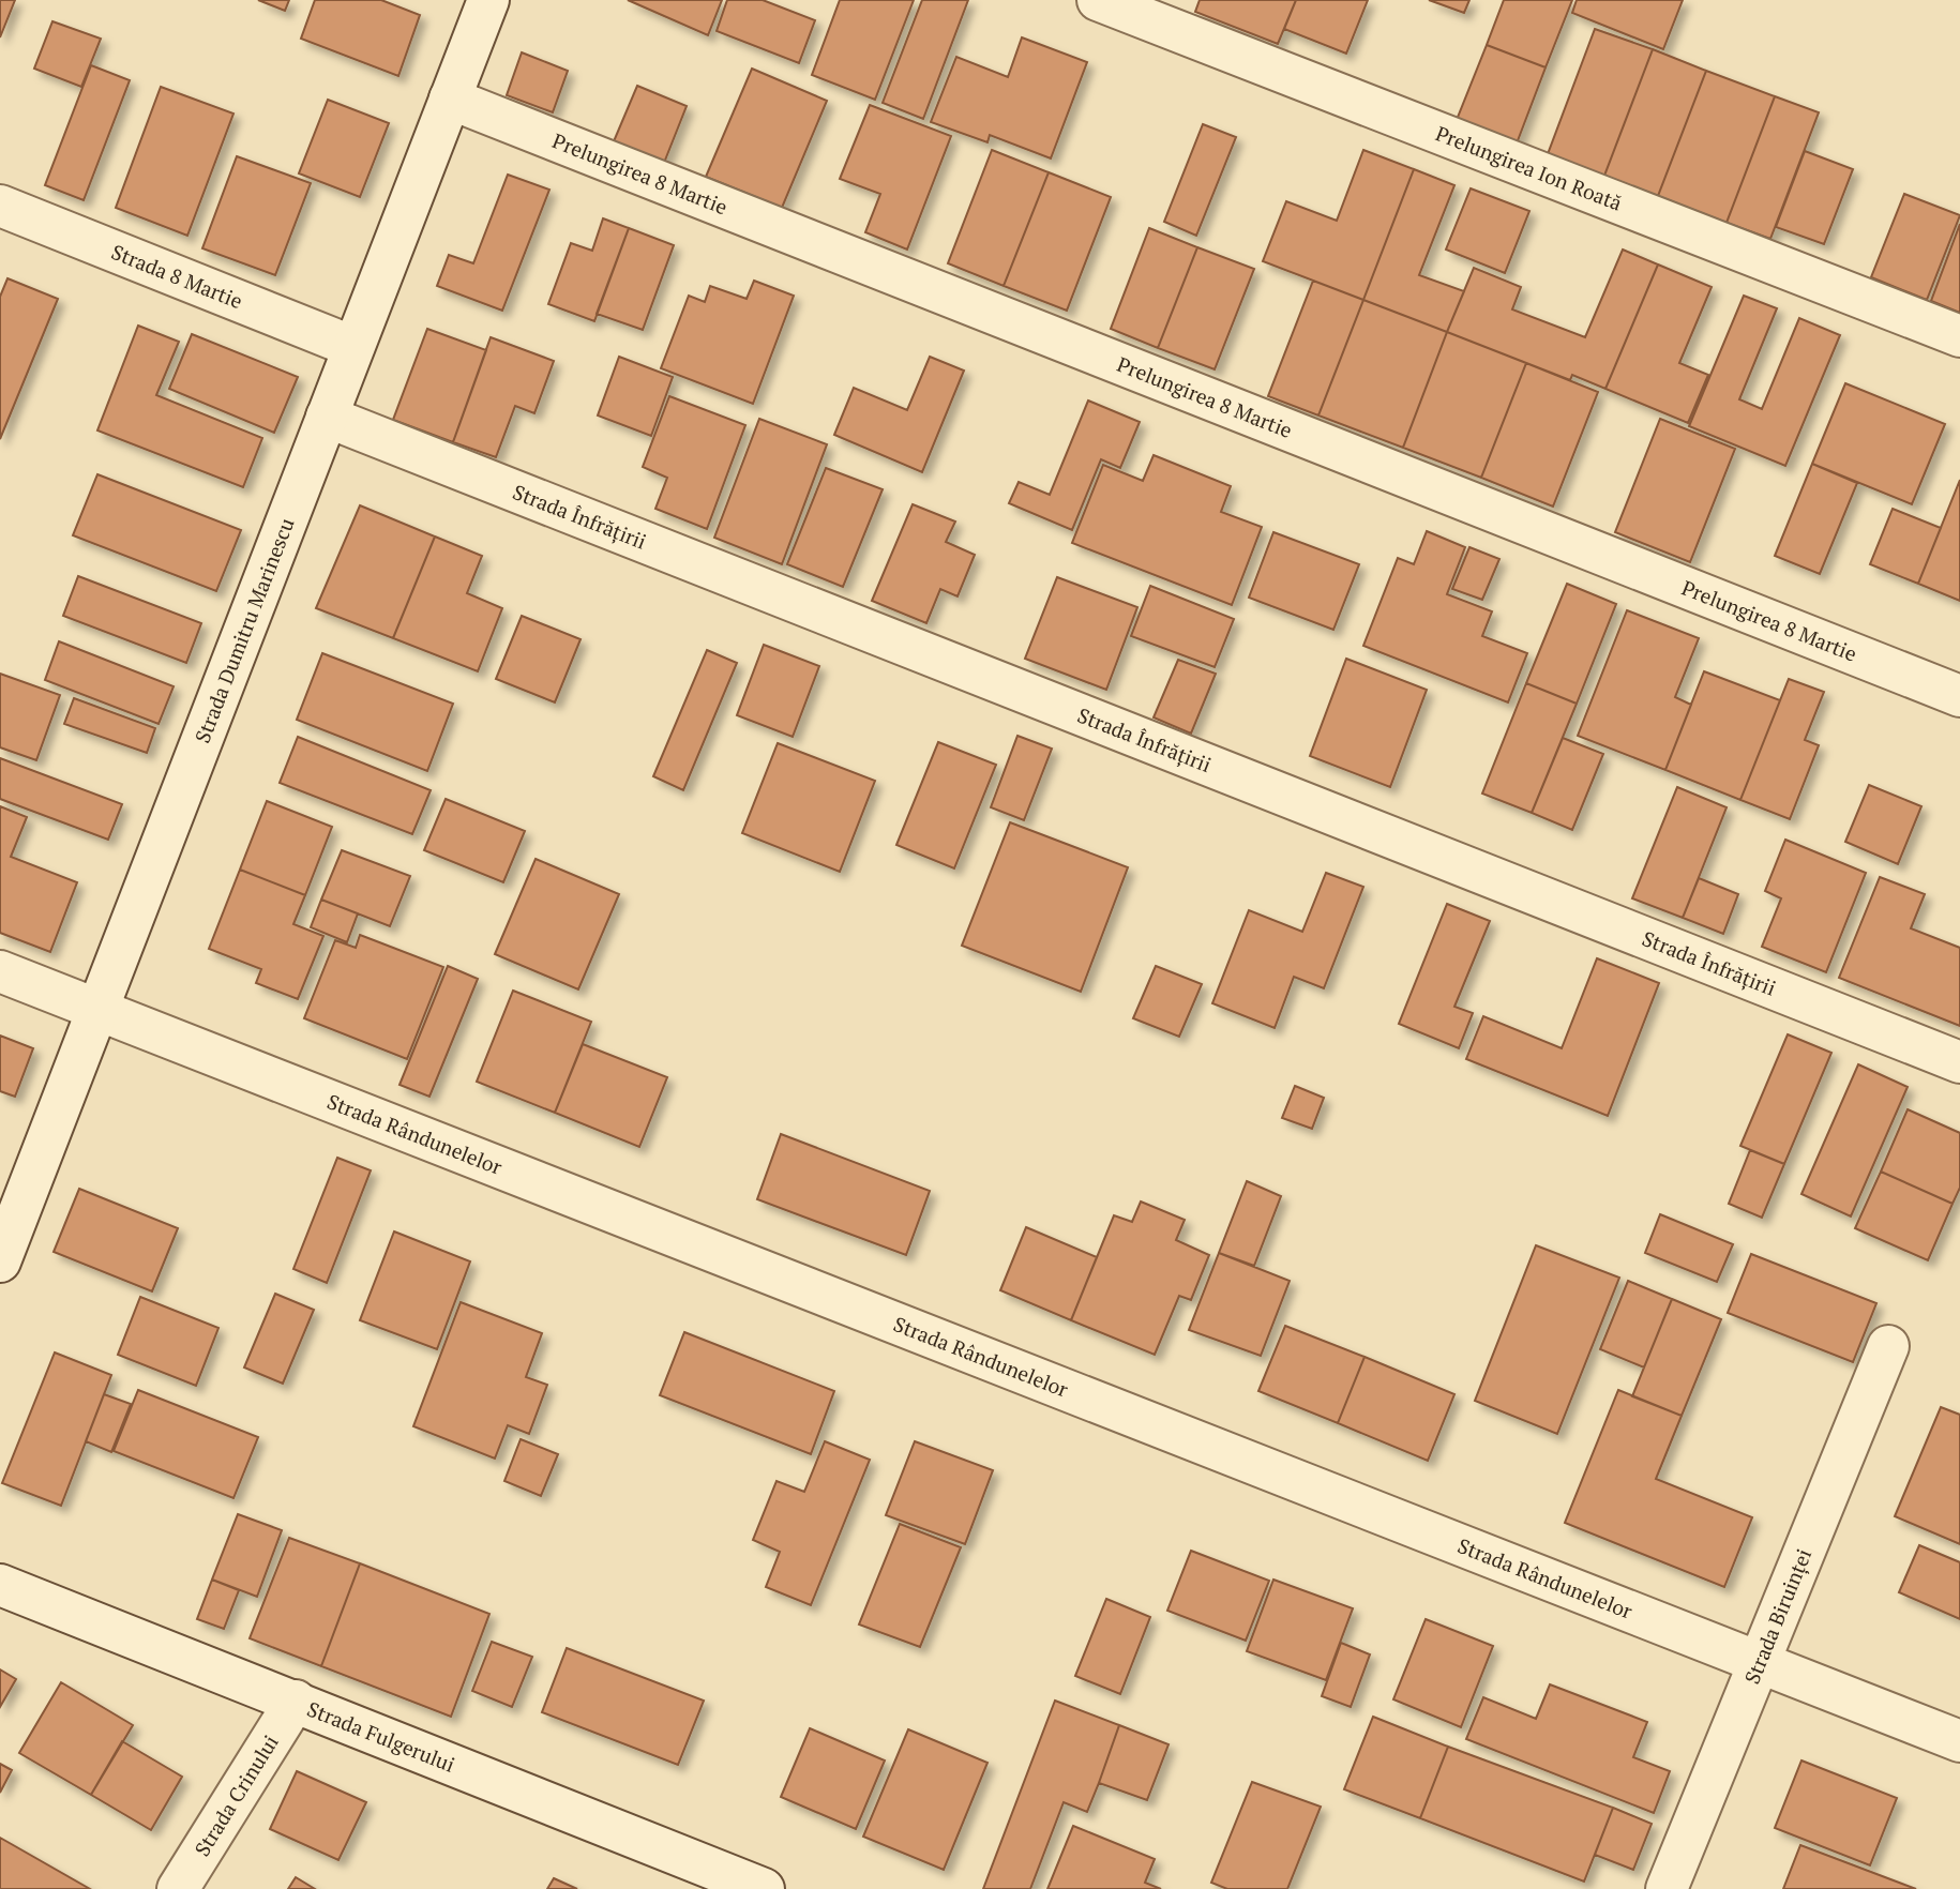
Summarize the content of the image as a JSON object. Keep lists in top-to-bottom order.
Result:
{
  "streets": {
    "street": [
      "Prelungirea Ion Roată",
      "Prelungirea 8 Martie",
      "Strada 8 Martie",
      "Strada Înfrățirii",
      "Strada Dumitru Marinescu",
      "Strada Rândunelelor",
      "Strada Biruinței",
      "Strada Fulgerului",
      "Strada Crinului"
    ]
  },
  "crossings": [
    ["Prelungirea 8 Martie", "Strada Dumitru Marinescu"],
    ["Strada 8 Martie", "Strada Dumitru Marinescu"],
    ["Strada Înfrățirii", "Strada Dumitru Marinescu"],
    ["Strada Dumitru Marinescu", "Strada Rândunelelor"],
    ["Strada Rândunelelor", "Strada Biruinței"],
    ["Strada Fulgerului", "Strada Crinului"]
  ]
}
